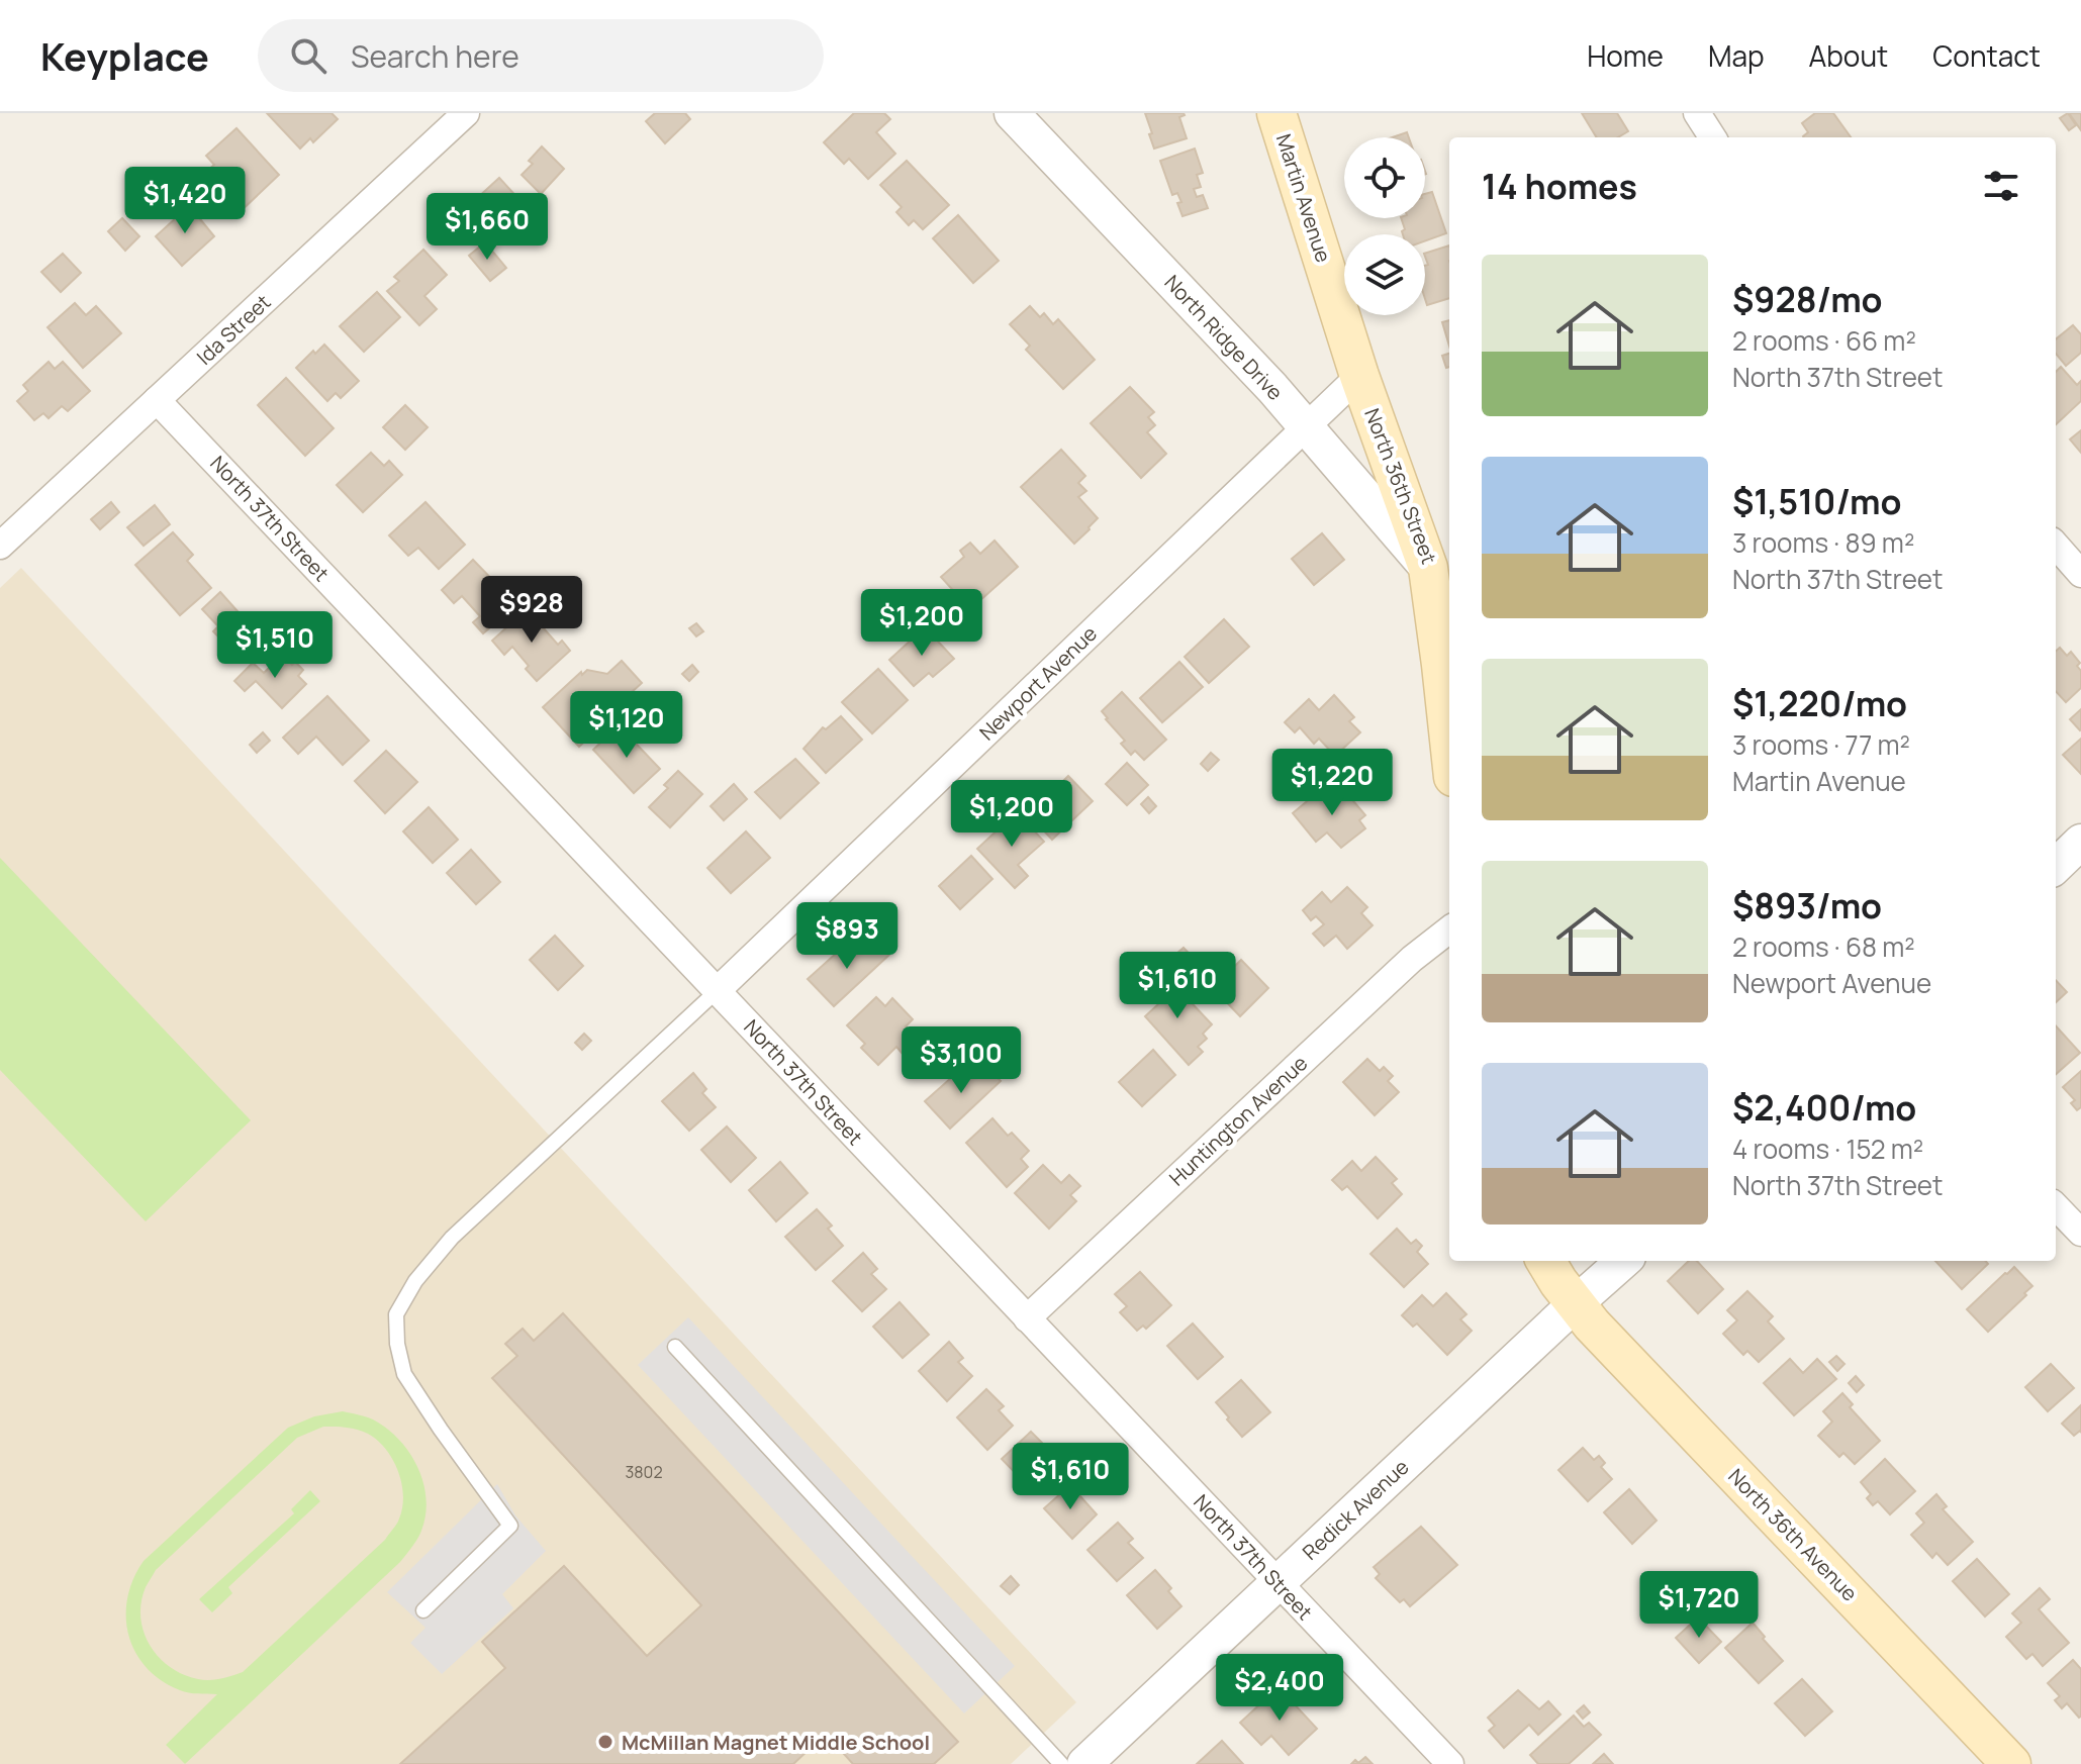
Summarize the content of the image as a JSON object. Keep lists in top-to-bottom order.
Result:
{
  "streets": {
    "main road": ["Martin Avenue", "North 36th Street", "North 36th Avenue"],
    "street": [
      "Ida Street",
      "North Ridge Drive",
      "North 37th Street",
      "Newport Avenue",
      "Huntington Avenue",
      "Redick Avenue"
    ]
  },
  "crossings": [
    ["Martin Avenue", "North 36th Street"],
    ["Martin Avenue", "Newport Avenue"],
    ["Ida Street", "North 37th Street"],
    ["North Ridge Drive", "North 36th Street"],
    ["North Ridge Drive", "Newport Avenue"],
    ["North 36th Street", "Newport Avenue"],
    ["North 37th Street", "Newport Avenue"],
    ["North 37th Street", "Huntington Avenue"],
    ["North 37th Street", "Redick Avenue"],
    ["Redick Avenue", "North 36th Avenue"]
  ],
  "places": ["McMillan Magnet Middle School"],
  "house_numbers": ["3802"],
  "page": {
    "header": "Keyplace",
    "search": "Search here",
    "nav": [
      "Home",
      "Map",
      "About",
      "Contact"
    ],
    "heading": "14 homes",
    "price": [
      "$1,420",
      "$1,660",
      "$928",
      "$1,200",
      "$1,510",
      "$1,120",
      "$1,220",
      "$1,200",
      "$893",
      "$1,610",
      "$3,100",
      "$1,610",
      "$1,720",
      "$2,400"
    ],
    "list": [
      {
        "name": "$928/mo",
        "note": "2 rooms · 66 m² · North 37th Street"
      },
      {
        "name": "$1,510/mo",
        "note": "3 rooms · 89 m² · North 37th Street"
      },
      {
        "name": "$1,220/mo",
        "note": "3 rooms · 77 m² · Martin Avenue"
      },
      {
        "name": "$893/mo",
        "note": "2 rooms · 68 m² · Newport Avenue"
      },
      {
        "name": "$2,400/mo",
        "note": "4 rooms · 152 m² · North 37th Street"
      }
    ]
  }
}
